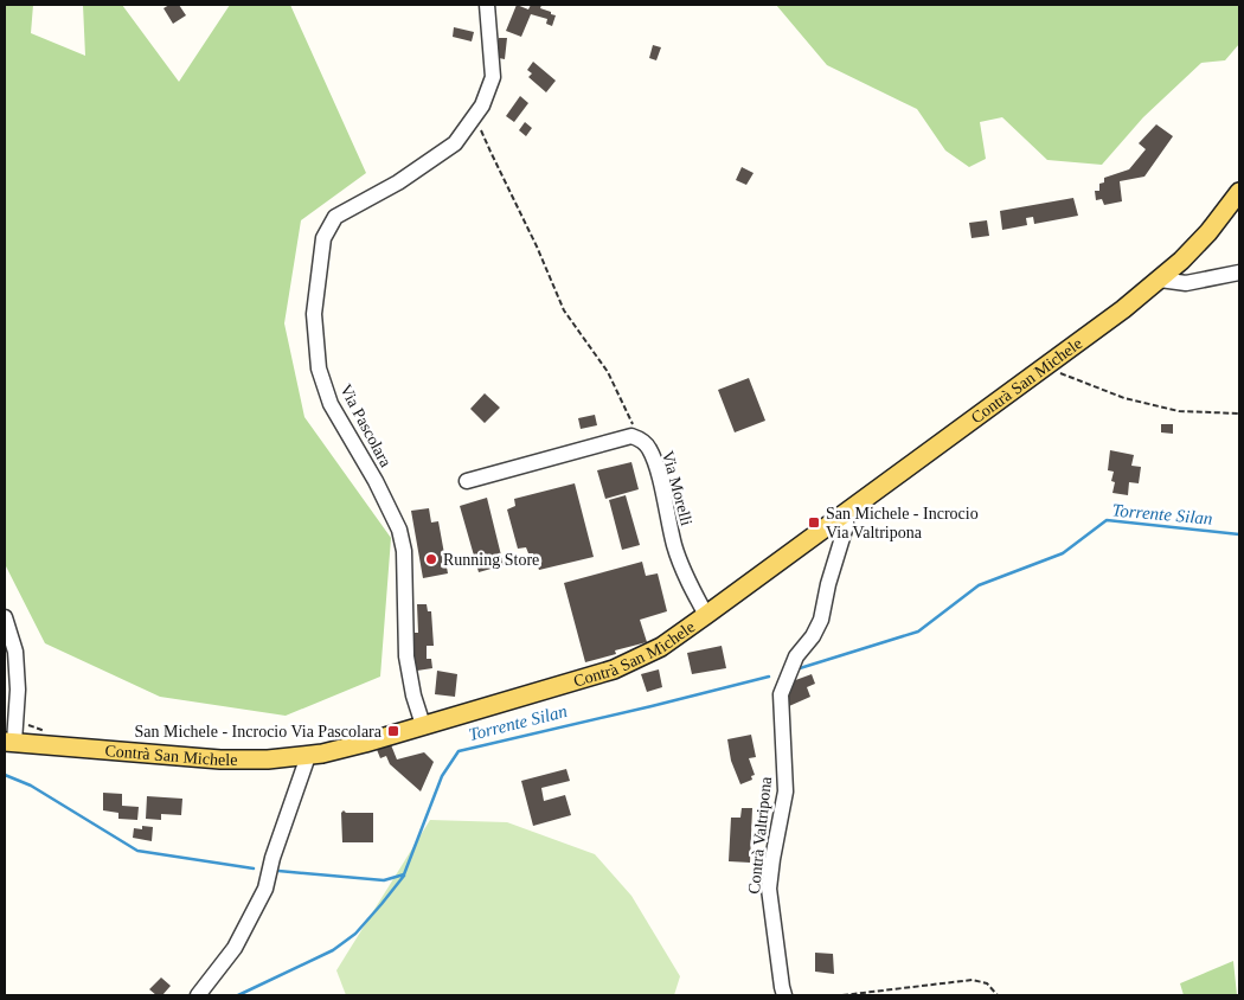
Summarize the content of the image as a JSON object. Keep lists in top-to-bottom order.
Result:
{
  "streets": {
    "main road": ["Contrà San Michele"],
    "street": ["Via Pascolara", "Via Morelli", "Contrà Valtripona"]
  },
  "crossings": [
    ["Contrà San Michele", "Via Pascolara"],
    ["Contrà San Michele", "Via Morelli"],
    ["Contrà San Michele", "Contrà Valtripona"]
  ],
  "water": ["Torrente Silan"],
  "places": {
    "transit": ["San Michele - Incrocio Via Valtripona", "San Michele - Incrocio Via Pascolara"],
    "other": ["Running Store"]
  }
}
